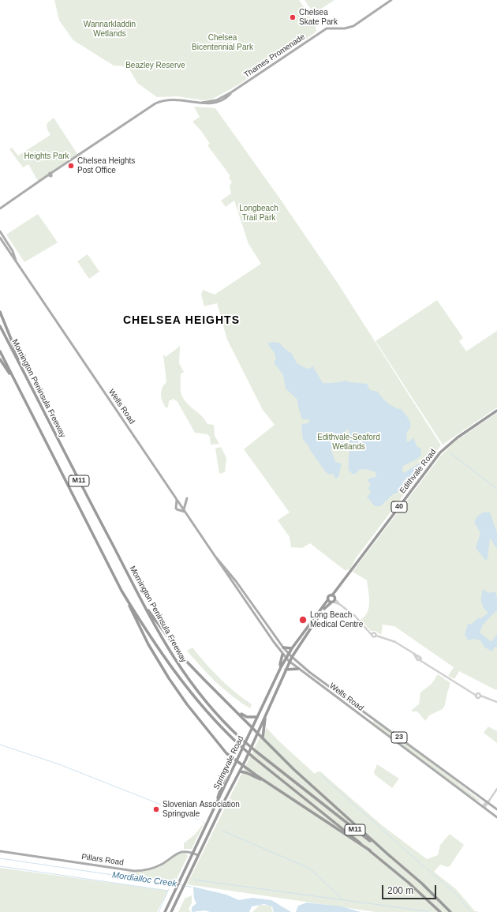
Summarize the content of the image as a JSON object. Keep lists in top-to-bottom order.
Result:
{
  "streets": {
    "highway": [
      "Mornington Peninsula Freeway",
      "Edithvale Road",
      "M11",
      "40",
      "Springvale Road"
    ],
    "main road": [
      "Thames Promenade",
      "Wells Road",
      "23",
      "Pillars Road"
    ]
  },
  "crossings": [
    ["Wells Road", "Edithvale Road"],
    ["Wells Road", "40"],
    ["Wells Road", "Springvale Road"],
    ["Edithvale Road", "40"],
    ["Edithvale Road", "Springvale Road"],
    ["40", "Springvale Road"],
    ["Springvale Road", "Pillars Road"]
  ],
  "districts": ["CHELSEA HEIGHTS"],
  "water": ["Mordialloc Creek"],
  "parks": [
    "Wannarkladdin Wetlands",
    "Chelsea Bicentennial Park",
    "Beazley Reserve",
    "Heights Park",
    "Longbeach Trail Park",
    "Edithvale-Seaford Wetlands"
  ],
  "places": [
    "Chelsea Skate Park",
    "Chelsea Heights Post Office",
    "Long Beach Medical Centre",
    "Slovenian Association Springvale"
  ],
  "scale_bar": "200 m"
}
